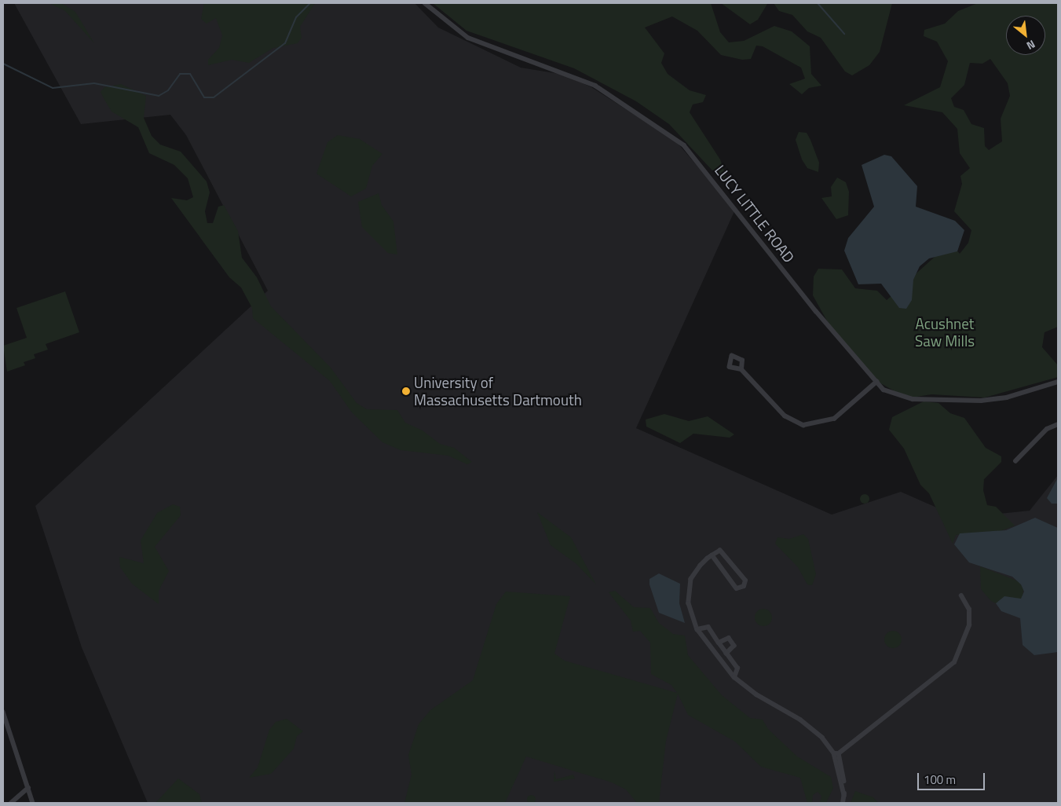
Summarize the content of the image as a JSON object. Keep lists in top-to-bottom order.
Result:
{
  "streets": {
    "street": ["LUCY LITTLE ROAD"]
  },
  "parks": ["Acushnet Saw Mills"],
  "places": ["University of Massachusetts Dartmouth"],
  "scale_bar": "100 m",
  "north": "bottom right"
}
